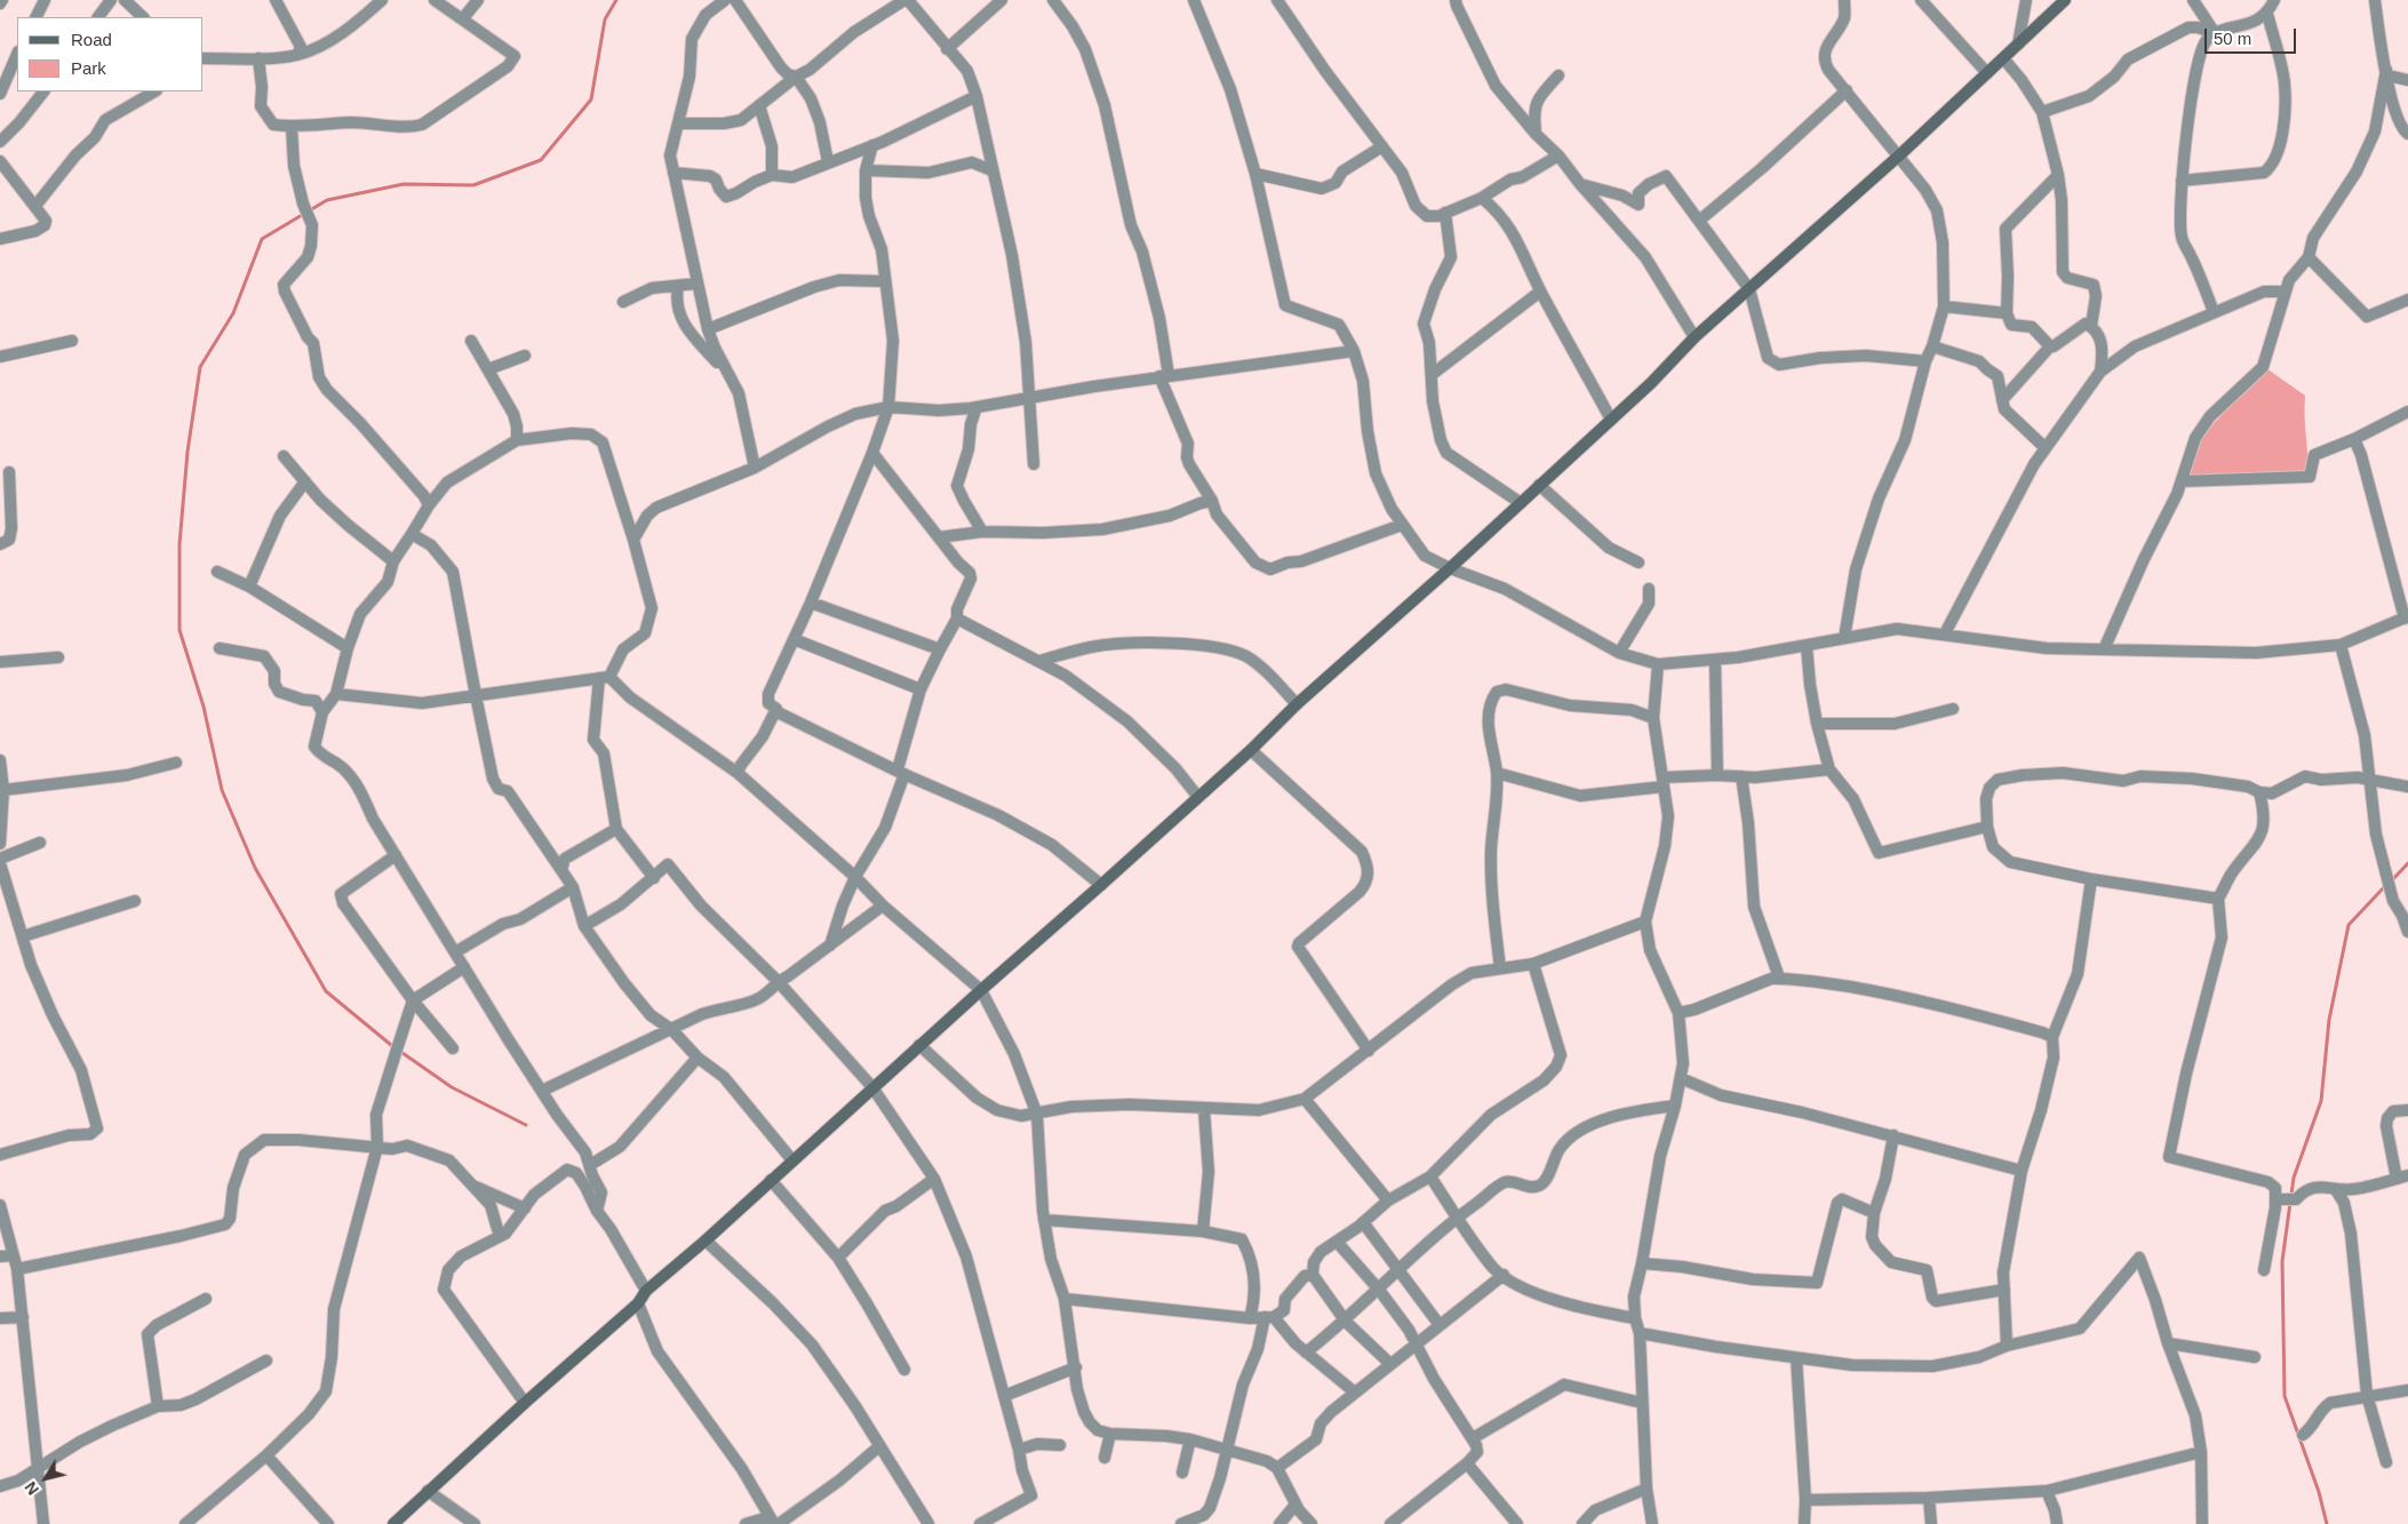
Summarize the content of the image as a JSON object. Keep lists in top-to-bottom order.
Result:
{
  "legend": ["Road", "Park"],
  "scale_bar": "50 m",
  "north": "bottom left"
}
